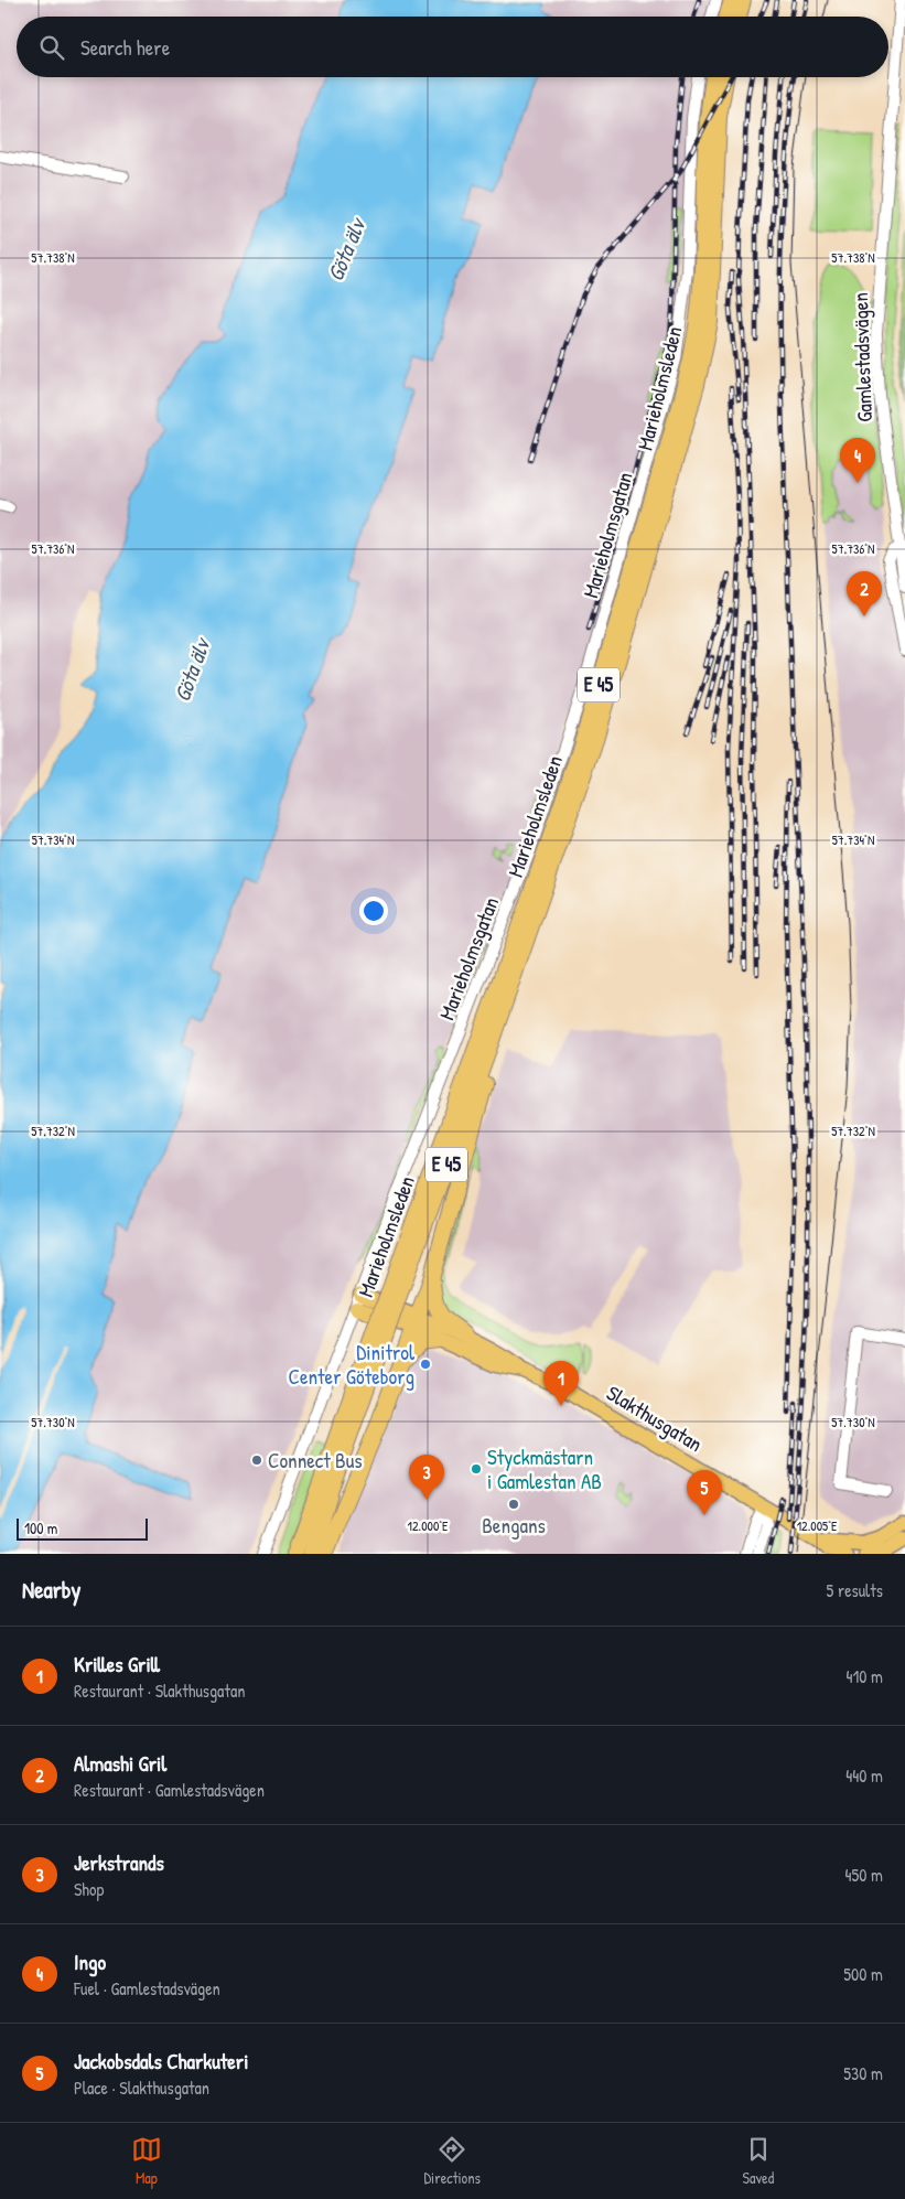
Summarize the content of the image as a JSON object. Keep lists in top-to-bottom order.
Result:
{
  "streets": {
    "highway": ["Marieholmsleden", "E 45"],
    "main road": ["Slakthusgatan"],
    "street": ["Gamlestadsvägen", "Marieholmsgatan"]
  },
  "crossings": [
    ["Marieholmsgatan", "Slakthusgatan"]
  ],
  "water": ["Göta älv"],
  "places": [
    "Dinitrol Center Göteborg",
    "Connect Bus",
    "Styckmästarn i Gamlestan AB",
    "Bengans"
  ],
  "scale_bar": "100 m",
  "page": {
    "search": "Search here",
    "pins": [
      "4",
      "2",
      "1",
      "3",
      "5"
    ],
    "scale": "100 m",
    "heading": ["Nearby", "5 results"],
    "list": [
      {
        "mark": "1",
        "name": "Krilles Grill",
        "note": "Restaurant · Slakthusgatan",
        "value": "410 m"
      },
      {
        "mark": "2",
        "name": "Almashi Gril",
        "note": "Restaurant · Gamlestadsvägen",
        "value": "440 m"
      },
      {
        "mark": "3",
        "name": "Jerkstrands",
        "note": "Shop",
        "value": "450 m"
      },
      {
        "mark": "4",
        "name": "Ingo",
        "note": "Fuel · Gamlestadsvägen",
        "value": "500 m"
      },
      {
        "mark": "5",
        "name": "Jackobsdals Charkuteri",
        "note": "Place · Slakthusgatan",
        "value": "530 m"
      }
    ],
    "nav": ["Map", "Directions", "Saved"]
  },
  "coordinates": [
    "57.738°N",
    "57.736°N",
    "57.734°N",
    "57.732°N",
    "57.730°N",
    "12.000°E",
    "12.005°E"
  ]
}
